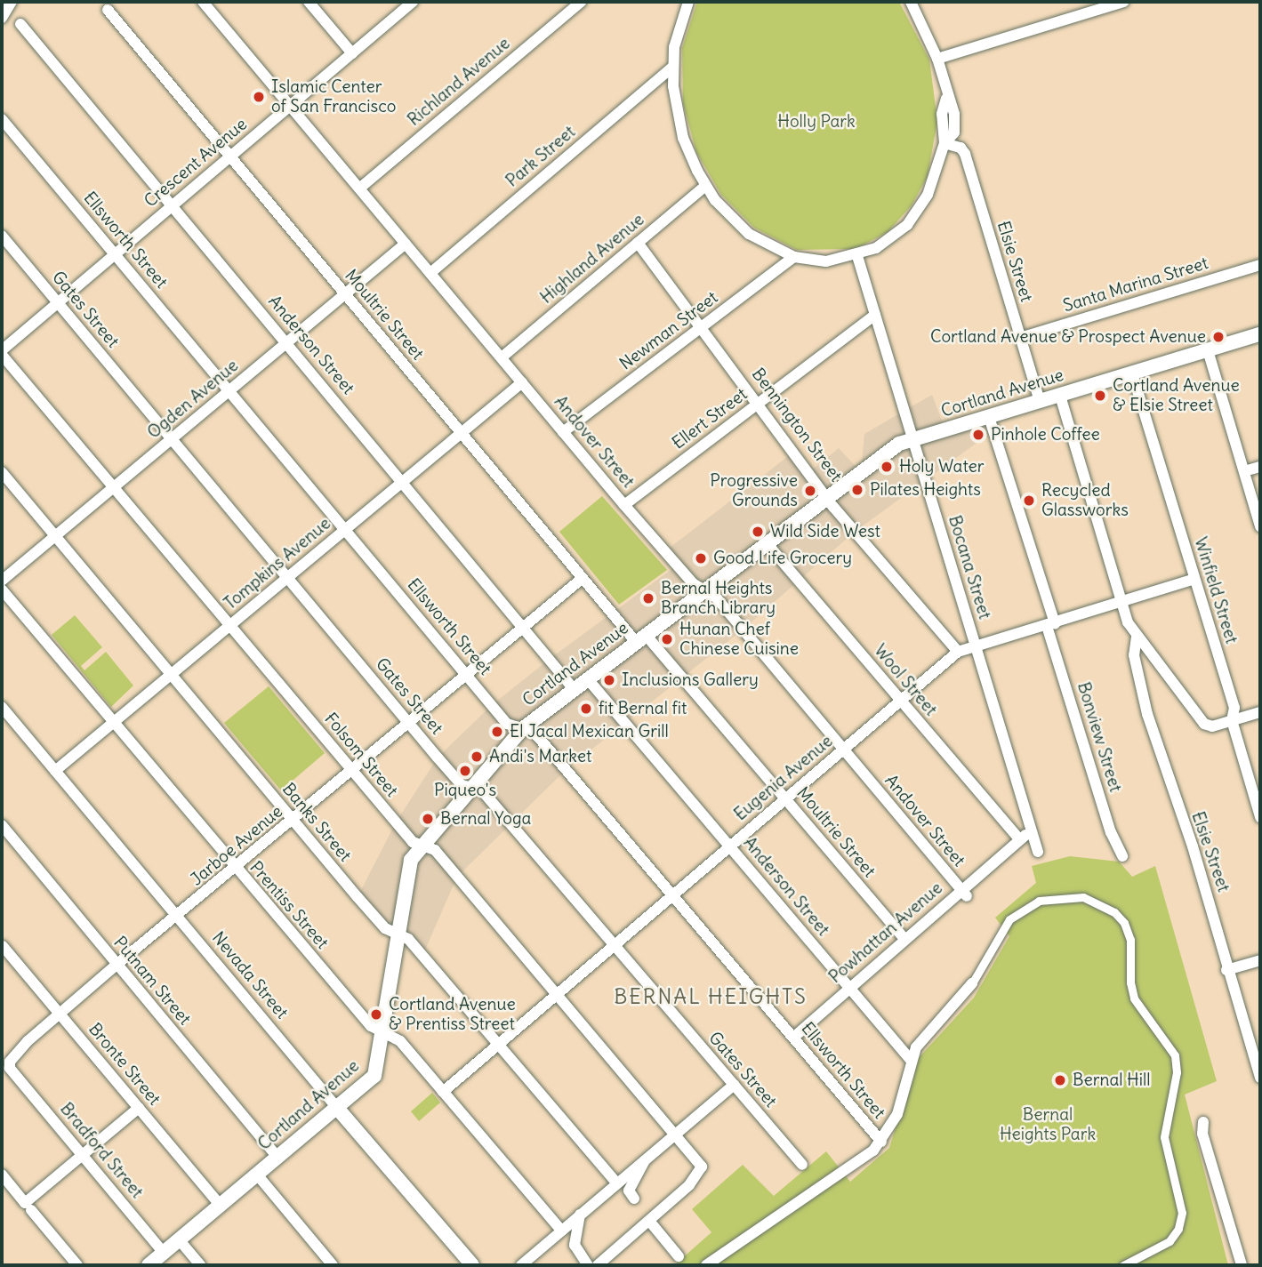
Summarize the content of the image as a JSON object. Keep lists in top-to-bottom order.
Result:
{
  "streets": {
    "street": [
      "Richland Avenue",
      "Park Street",
      "Crescent Avenue",
      "Ellsworth Street",
      "Highland Avenue",
      "Elsie Street",
      "Santa Marina Street",
      "Gates Street",
      "Moultrie Street",
      "Newman Street",
      "Anderson Street",
      "Cortland Avenue",
      "Ogden Avenue",
      "Ellert Street",
      "Bennington Street",
      "Andover Street",
      "Tompkins Avenue",
      "Bocana Street",
      "Winfield Street",
      "Wool Street",
      "Bonview Street",
      "Folsom Street",
      "Eugenia Avenue",
      "Banks Street",
      "Jarboe Avenue",
      "Prentiss Street",
      "Powhattan Avenue",
      "Nevada Street",
      "Putnam Street",
      "Bronte Street",
      "Bradford Street"
    ]
  },
  "crossings": [
    ["Richland Avenue", "Andover Street"],
    ["Park Street", "Andover Street"],
    ["Crescent Avenue", "Ellsworth Street"],
    ["Crescent Avenue", "Gates Street"],
    ["Crescent Avenue", "Moultrie Street"],
    ["Crescent Avenue", "Anderson Street"],
    ["Crescent Avenue", "Andover Street"],
    ["Ellsworth Street", "Cortland Avenue"],
    ["Ellsworth Street", "Ogden Avenue"],
    ["Ellsworth Street", "Tompkins Avenue"],
    ["Ellsworth Street", "Eugenia Avenue"],
    ["Ellsworth Street", "Jarboe Avenue"],
    ["Ellsworth Street", "Powhattan Avenue"],
    ["Highland Avenue", "Bennington Street"],
    ["Highland Avenue", "Andover Street"],
    ["Elsie Street", "Santa Marina Street"],
    ["Elsie Street", "Cortland Avenue"],
    ["Gates Street", "Cortland Avenue"],
    ["Gates Street", "Ogden Avenue"],
    ["Gates Street", "Tompkins Avenue"],
    ["Gates Street", "Eugenia Avenue"],
    ["Gates Street", "Jarboe Avenue"],
    ["Moultrie Street", "Cortland Avenue"],
    ["Moultrie Street", "Ogden Avenue"],
    ["Moultrie Street", "Tompkins Avenue"],
    ["Moultrie Street", "Eugenia Avenue"],
    ["Moultrie Street", "Jarboe Avenue"],
    ["Moultrie Street", "Powhattan Avenue"],
    ["Newman Street", "Bennington Street"],
    ["Newman Street", "Andover Street"],
    ["Anderson Street", "Cortland Avenue"],
    ["Anderson Street", "Ogden Avenue"],
    ["Anderson Street", "Tompkins Avenue"],
    ["Anderson Street", "Eugenia Avenue"],
    ["Anderson Street", "Jarboe Avenue"],
    ["Anderson Street", "Powhattan Avenue"],
    ["Cortland Avenue", "Bennington Street"],
    ["Cortland Avenue", "Andover Street"],
    ["Cortland Avenue", "Bocana Street"],
    ["Cortland Avenue", "Winfield Street"],
    ["Cortland Avenue", "Wool Street"],
    ["Cortland Avenue", "Bonview Street"],
    ["Cortland Avenue", "Folsom Street"],
    ["Cortland Avenue", "Banks Street"],
    ["Cortland Avenue", "Prentiss Street"],
    ["Cortland Avenue", "Nevada Street"],
    ["Cortland Avenue", "Putnam Street"],
    ["Cortland Avenue", "Bronte Street"],
    ["Cortland Avenue", "Bradford Street"],
    ["Ogden Avenue", "Andover Street"],
    ["Ogden Avenue", "Folsom Street"],
    ["Ogden Avenue", "Banks Street"],
    ["Ellert Street", "Bennington Street"],
    ["Ellert Street", "Andover Street"],
    ["Ellert Street", "Bocana Street"],
    ["Bennington Street", "Eugenia Avenue"],
    ["Andover Street", "Tompkins Avenue"],
    ["Andover Street", "Eugenia Avenue"],
    ["Andover Street", "Powhattan Avenue"],
    ["Tompkins Avenue", "Folsom Street"],
    ["Tompkins Avenue", "Banks Street"],
    ["Tompkins Avenue", "Prentiss Street"],
    ["Tompkins Avenue", "Nevada Street"],
    ["Bocana Street", "Eugenia Avenue"],
    ["Bocana Street", "Powhattan Avenue"],
    ["Winfield Street", "Eugenia Avenue"],
    ["Wool Street", "Eugenia Avenue"],
    ["Wool Street", "Powhattan Avenue"],
    ["Bonview Street", "Eugenia Avenue"],
    ["Folsom Street", "Eugenia Avenue"],
    ["Folsom Street", "Jarboe Avenue"],
    ["Eugenia Avenue", "Banks Street"],
    ["Eugenia Avenue", "Prentiss Street"],
    ["Banks Street", "Jarboe Avenue"],
    ["Jarboe Avenue", "Prentiss Street"],
    ["Jarboe Avenue", "Nevada Street"],
    ["Jarboe Avenue", "Putnam Street"],
    ["Jarboe Avenue", "Bronte Street"],
    ["Jarboe Avenue", "Bradford Street"]
  ],
  "districts": ["BERNAL HEIGHTS"],
  "parks": ["Holly Park", "Bernal Heights Park"],
  "places": [
    "Islamic Center of San Francisco",
    "Cortland Avenue & Prospect Avenue",
    "Cortland Avenue & Elsie Street",
    "Pinhole Coffee",
    "Holy Water",
    "Pilates Heights",
    "Progressive Grounds",
    "Recycled Glassworks",
    "Wild Side West",
    "Good Life Grocery",
    "Bernal Heights Branch Library",
    "Hunan Chef Chinese Cuisine",
    "Inclusions Gallery",
    "fit Bernal fit",
    "El Jacal Mexican Grill",
    "Andi's Market",
    "Piqueo's",
    "Bernal Yoga",
    "Cortland Avenue & Prentiss Street",
    "Bernal Hill"
  ]
}
